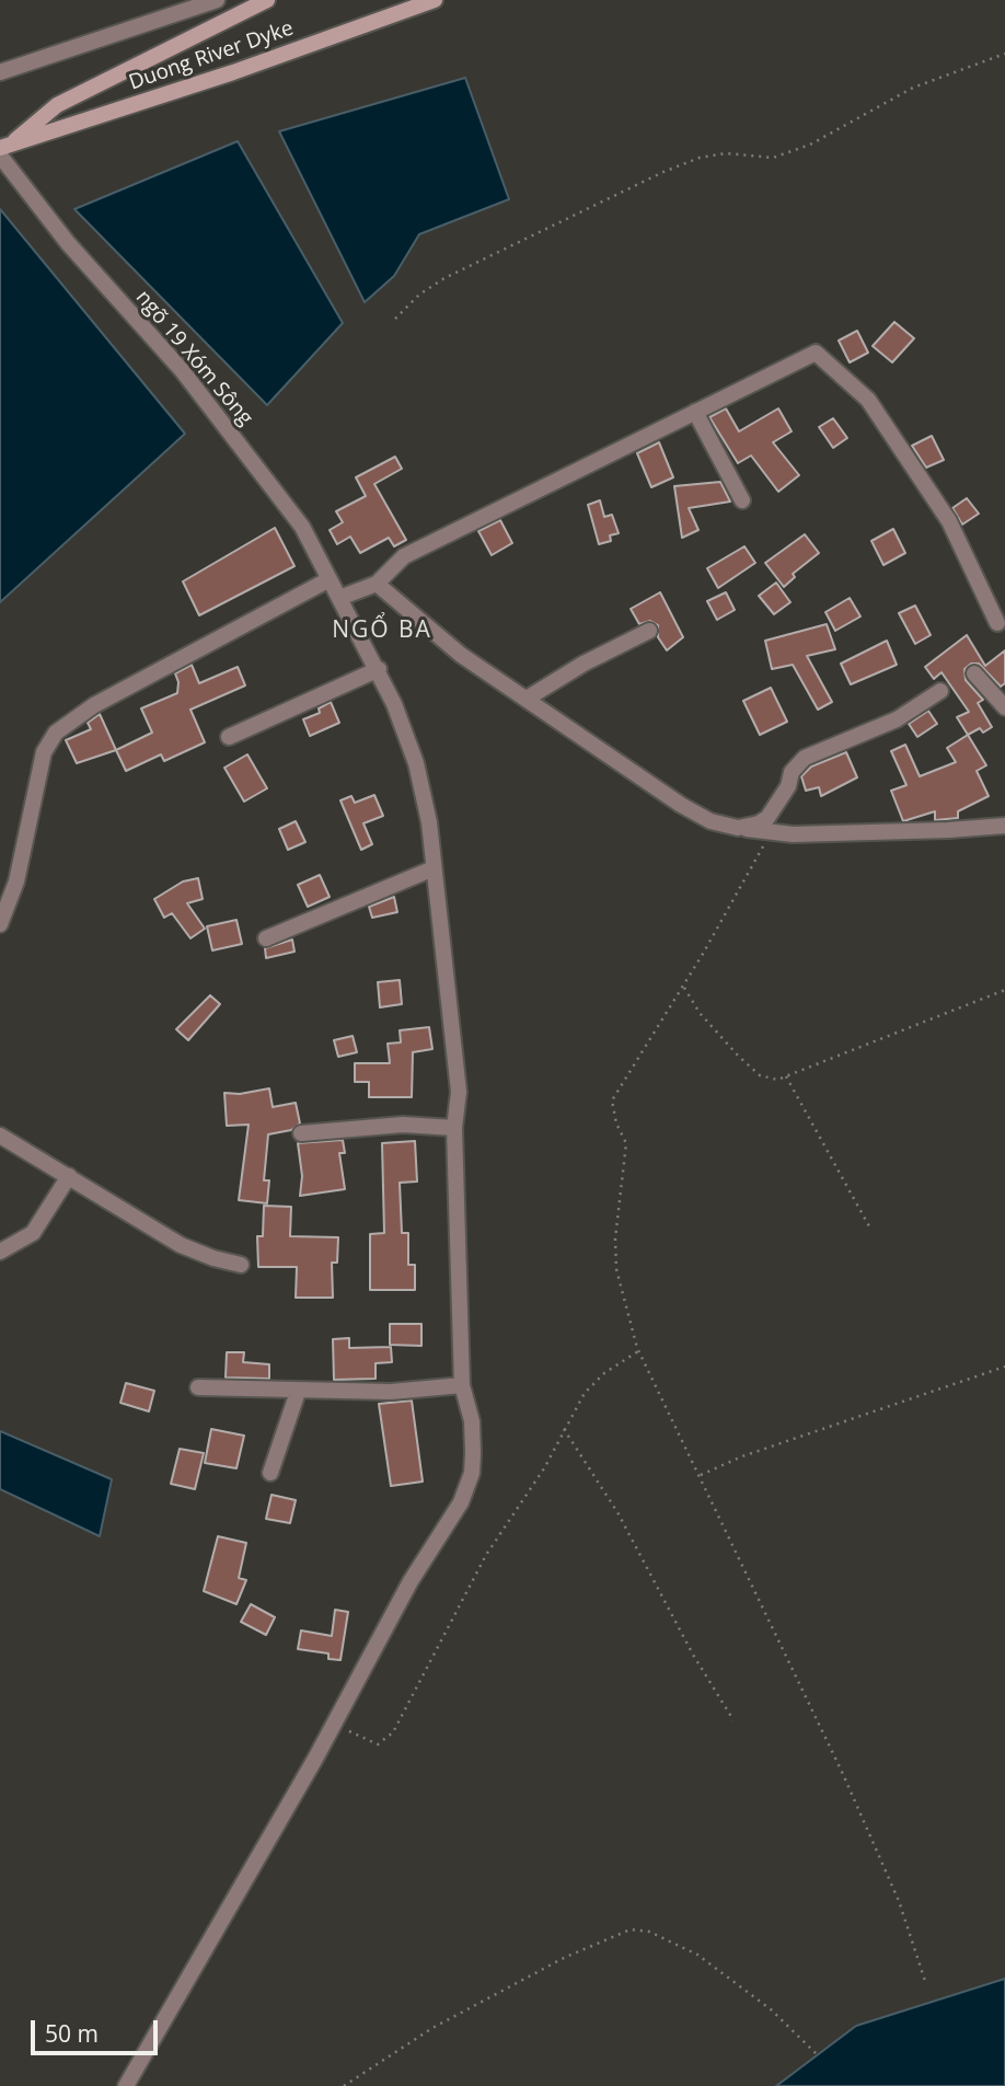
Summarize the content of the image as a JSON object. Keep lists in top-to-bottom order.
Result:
{
  "streets": {
    "main road": ["Duong River Dyke"],
    "street": ["ngõ 19 Xóm Sông"]
  },
  "crossings": [
    ["Duong River Dyke", "ngõ 19 Xóm Sông"]
  ],
  "districts": ["NGỔ BA"],
  "scale_bar": "50 m"
}
